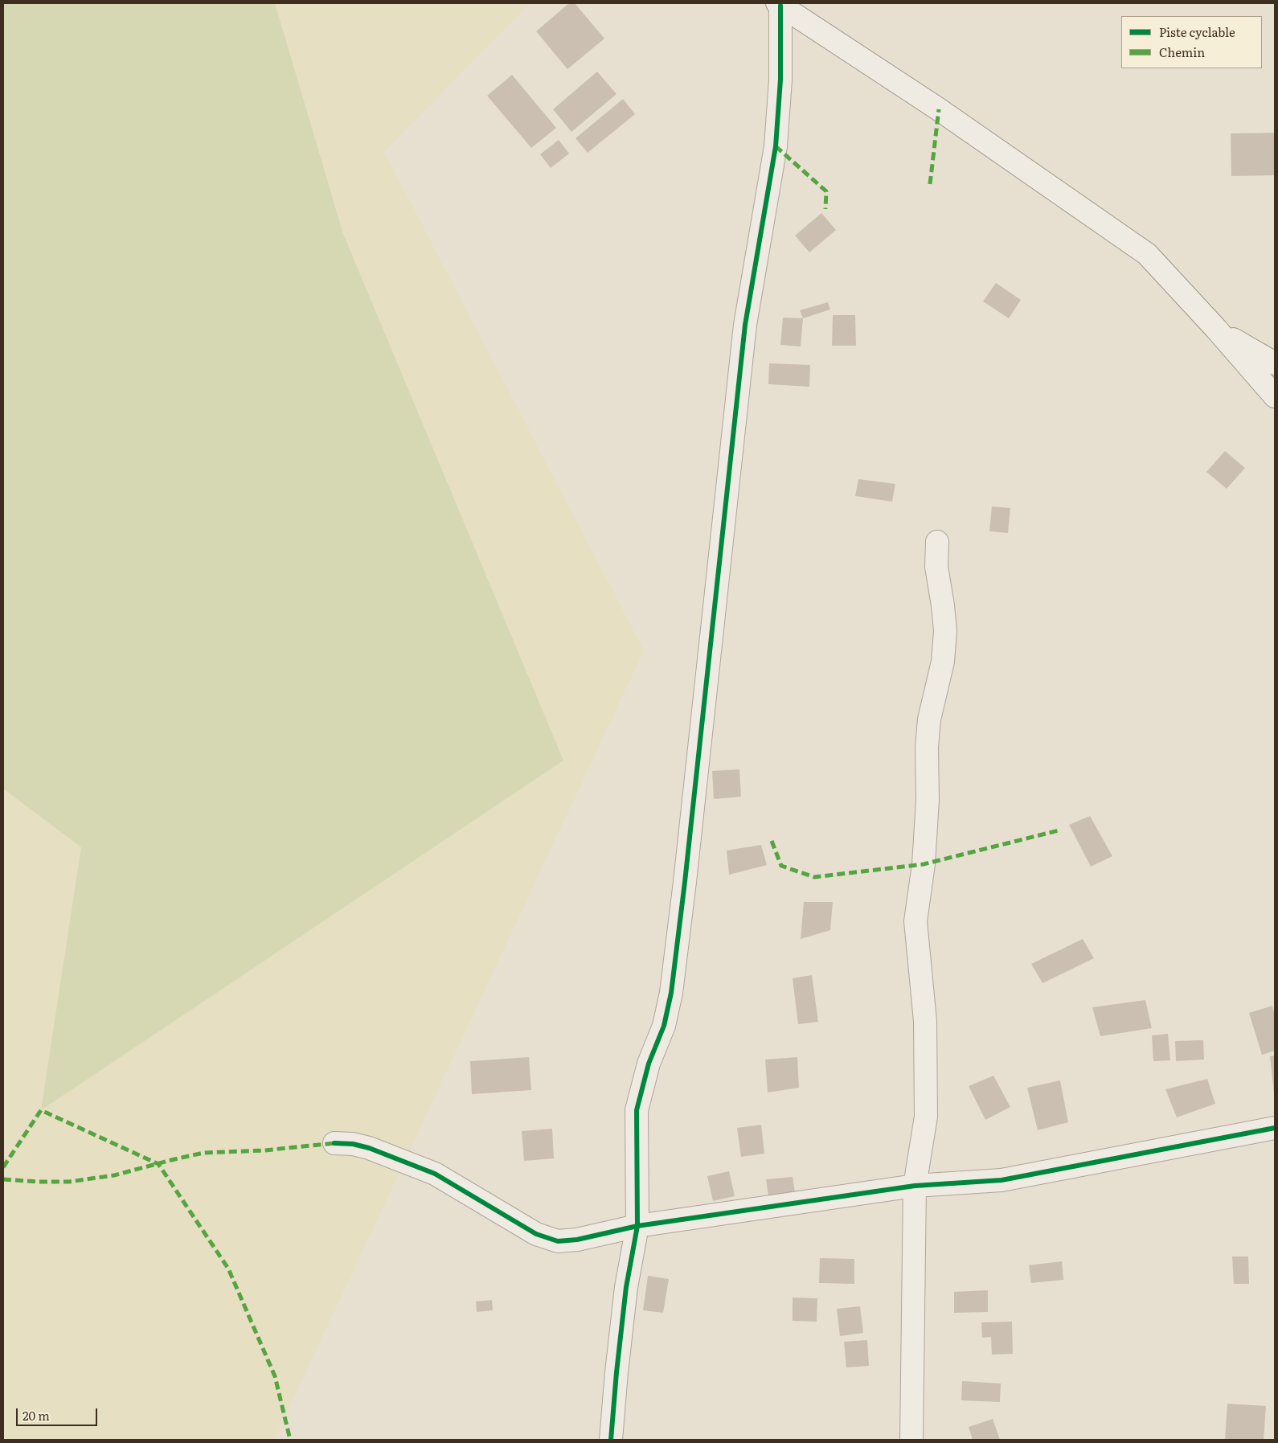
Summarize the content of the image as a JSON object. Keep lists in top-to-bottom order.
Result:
{
  "legend": ["Piste cyclable", "Chemin"],
  "scale_bar": "20 m"
}
